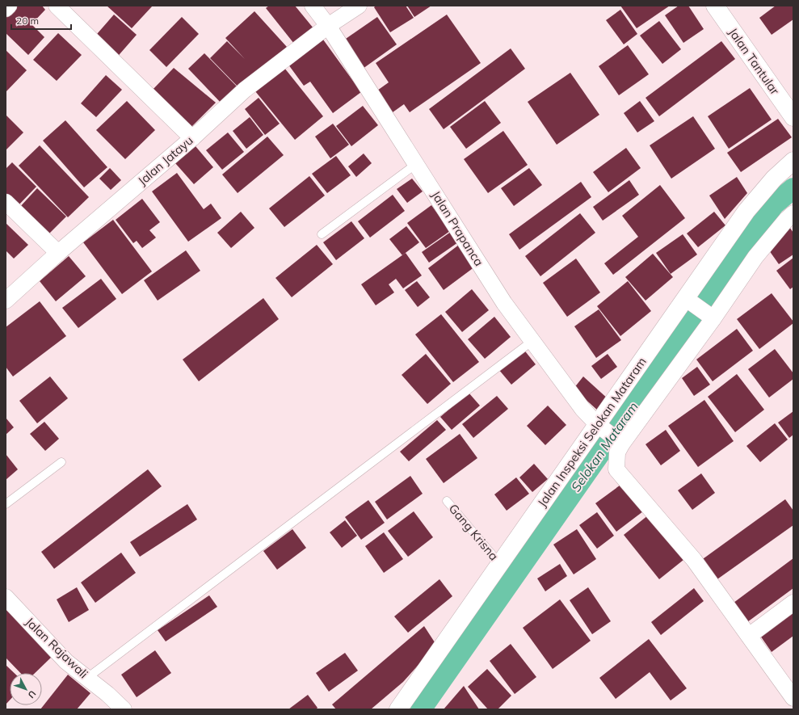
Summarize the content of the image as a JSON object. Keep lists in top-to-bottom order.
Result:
{
  "streets": {
    "main road": ["Jalan Tantular", "Jalan Inspeksi Selokan Mataram"],
    "street": ["Jalan Jatayu", "Jalan Prapanca", "Jalan Rajawali"],
    "lane": ["Gang Krisna"]
  },
  "crossings": [
    ["Jalan Jatayu", "Jalan Prapanca"],
    ["Jalan Prapanca", "Jalan Inspeksi Selokan Mataram"],
    ["Jalan Inspeksi Selokan Mataram", "Gang Krisna"]
  ],
  "water": ["Selokan Mataram"],
  "scale_bar": "20 m",
  "north": "bottom right"
}
